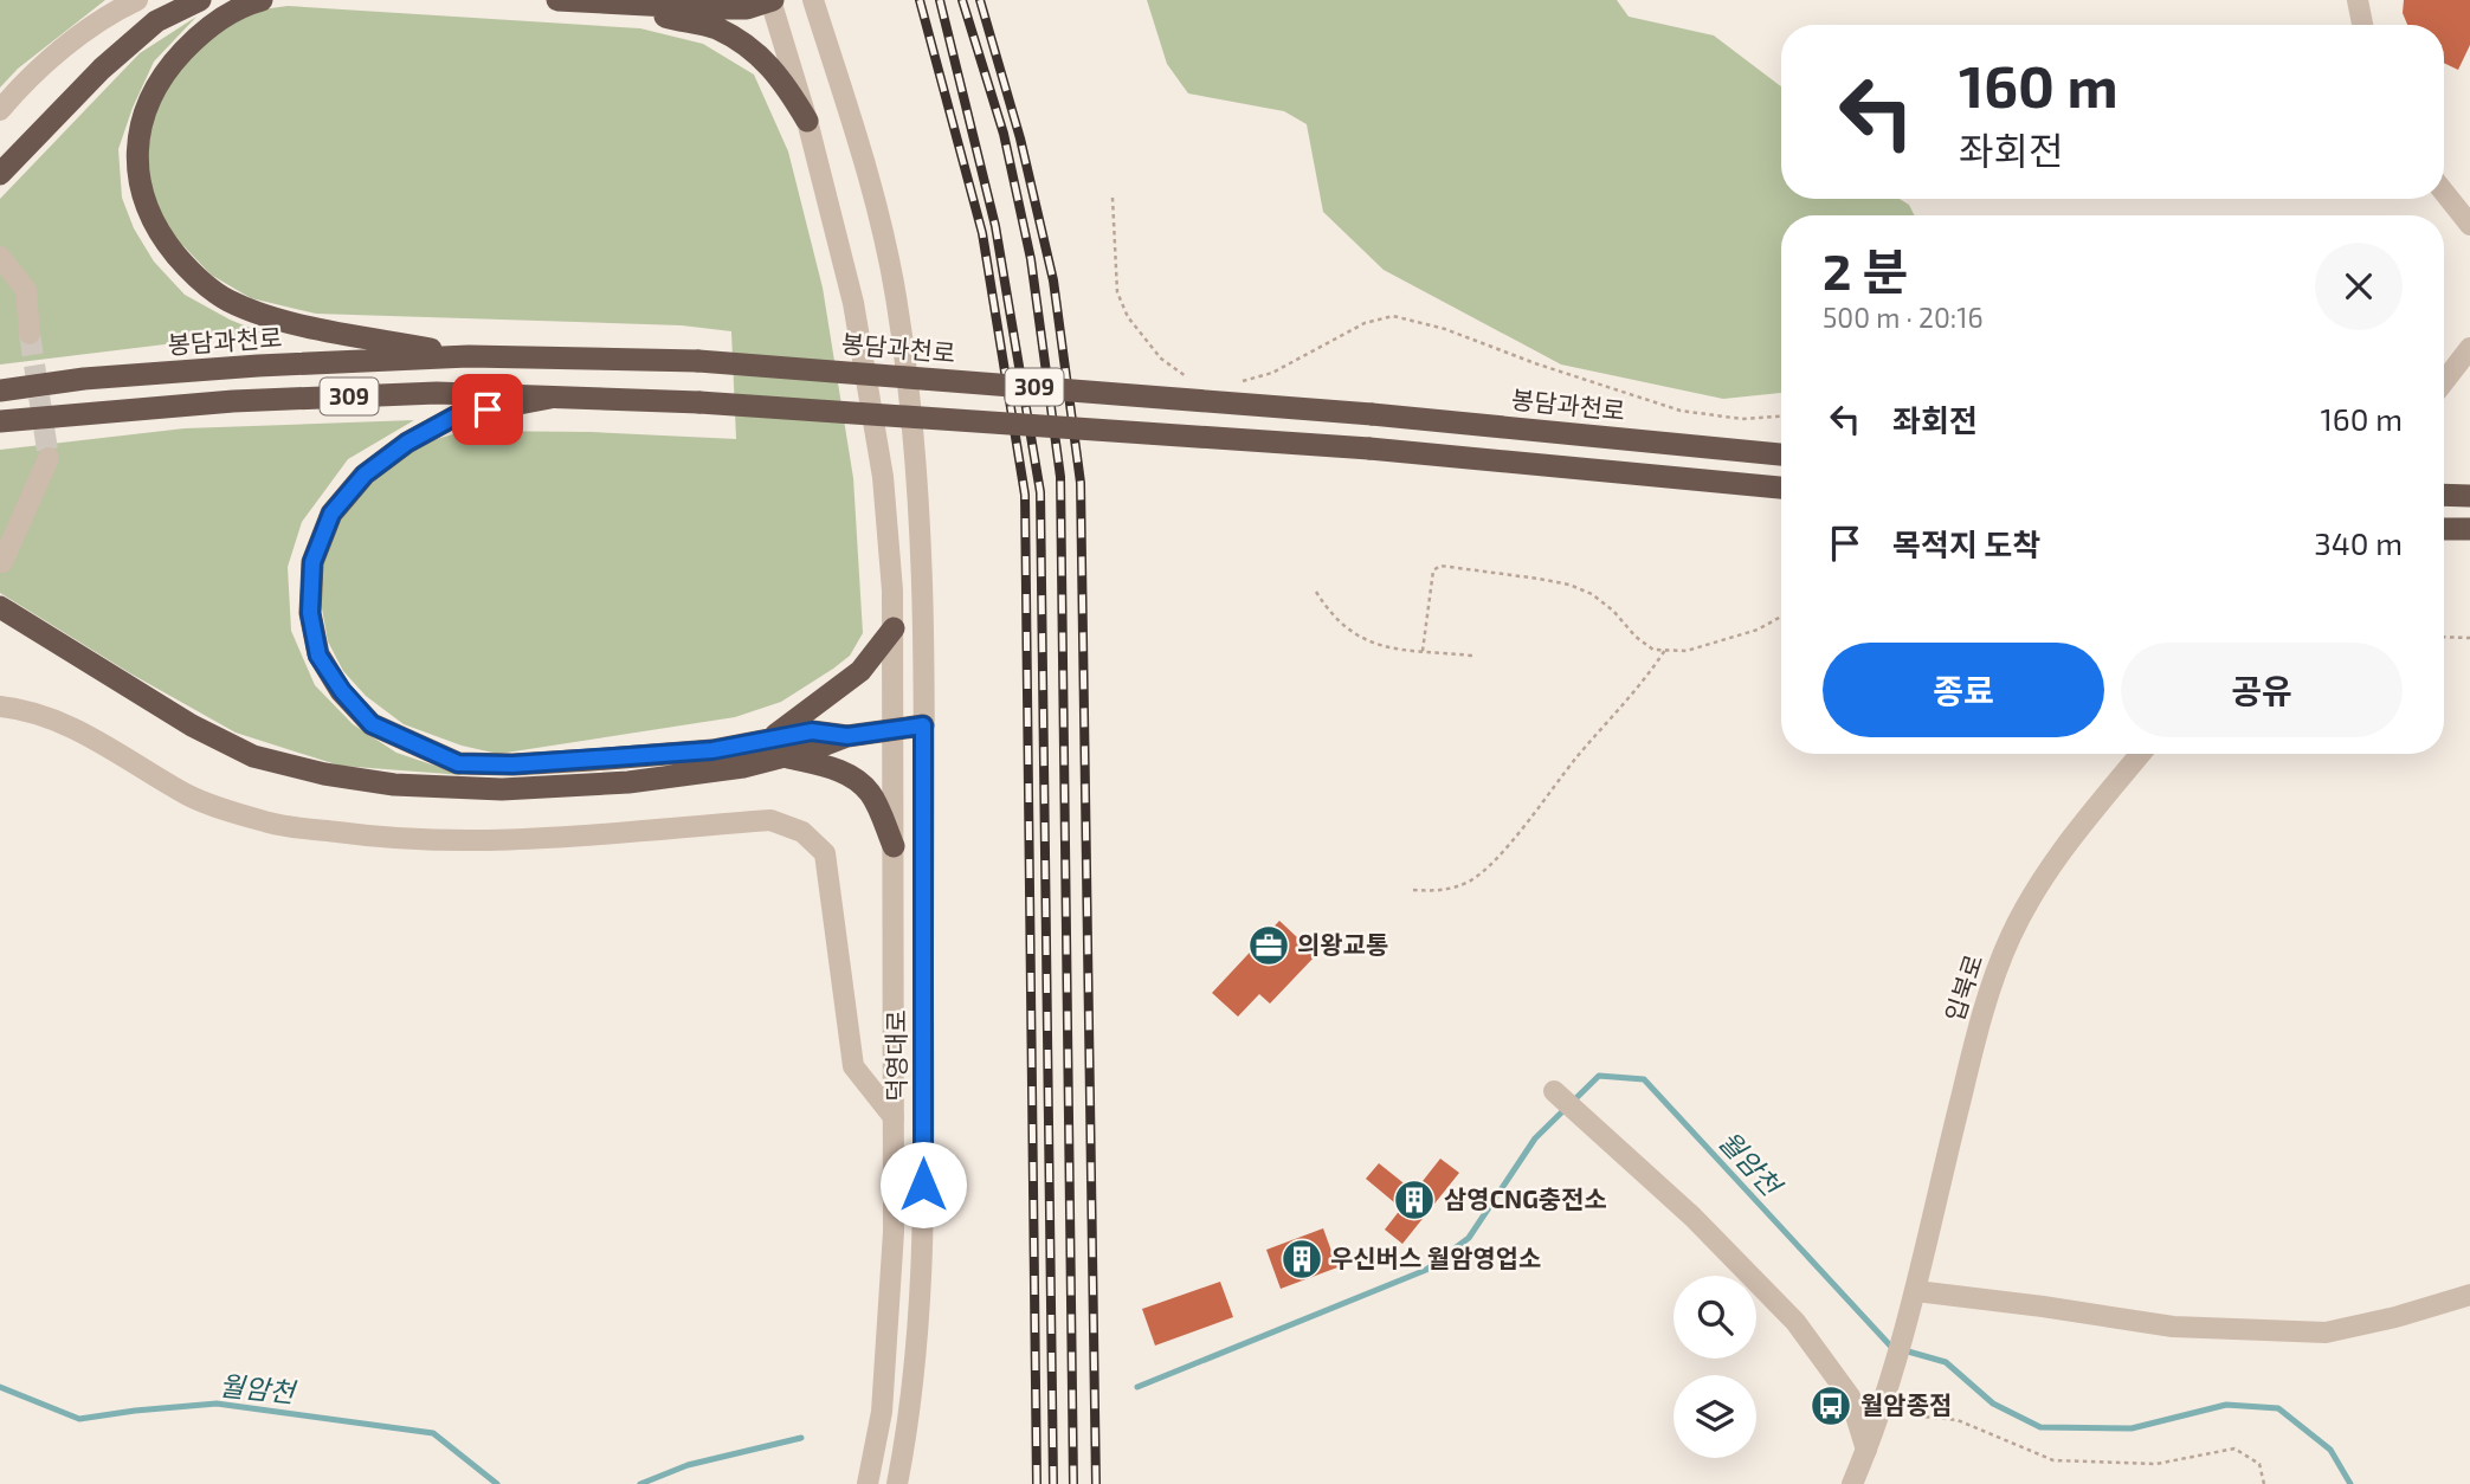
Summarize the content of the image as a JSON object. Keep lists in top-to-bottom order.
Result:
{
  "streets": {
    "highway": ["봉담과천로", "309"],
    "street": ["입북로", "덕영대로"]
  },
  "water": ["월암천"],
  "places": {
    "office": ["의왕교통"],
    "building": ["삼영CNG충전소", "우신버스 월암영업소"],
    "bus stop": ["월암종점"]
  },
  "page": {
    "turn": ["160 m", "좌회전"],
    "heading": ["2 분", "500 m · 20:16"],
    "list": [
      {
        "name": "좌회전",
        "value": "160 m"
      },
      {
        "name": "목적지 도착",
        "value": "340 m"
      }
    ],
    "buttons": ["종료", "공유"]
  }
}
